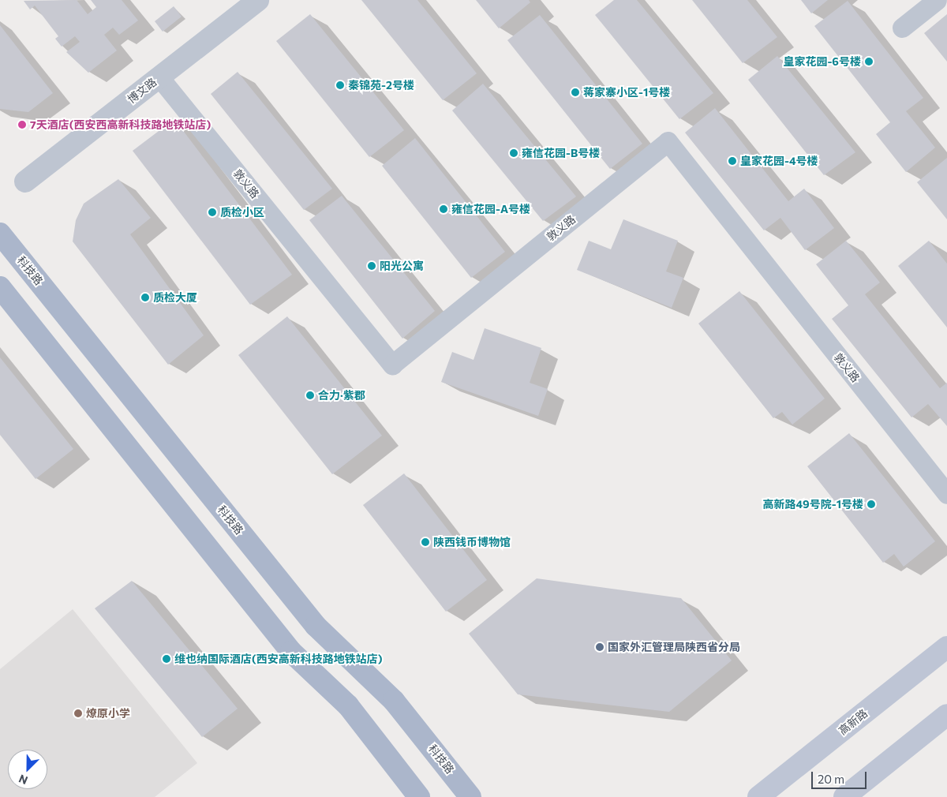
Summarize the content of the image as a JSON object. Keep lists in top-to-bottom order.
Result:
{
  "streets": {
    "main road": ["科技路", "高新路"],
    "street": ["博文路", "敦义路"]
  },
  "crossings": [
    ["博文路", "敦义路"]
  ],
  "places": [
    "皇家花园-6号楼",
    "秦锦苑-2号楼",
    "蒋家寨小区-1号楼",
    "7天酒店(西安西高新科技路地铁站店)",
    "雍信花园-B号楼",
    "皇家花园-4号楼",
    "雍信花园-A号楼",
    "质检小区",
    "阳光公寓",
    "质检大厦",
    "合力·紫郡",
    "高新路49号院-1号楼",
    "陕西钱币博物馆",
    "国家外汇管理局陕西省分局",
    "维也纳国际酒店(西安高新科技路地铁站店)",
    "燎原小学"
  ],
  "scale_bar": "20 m",
  "north": "bottom left"
}
